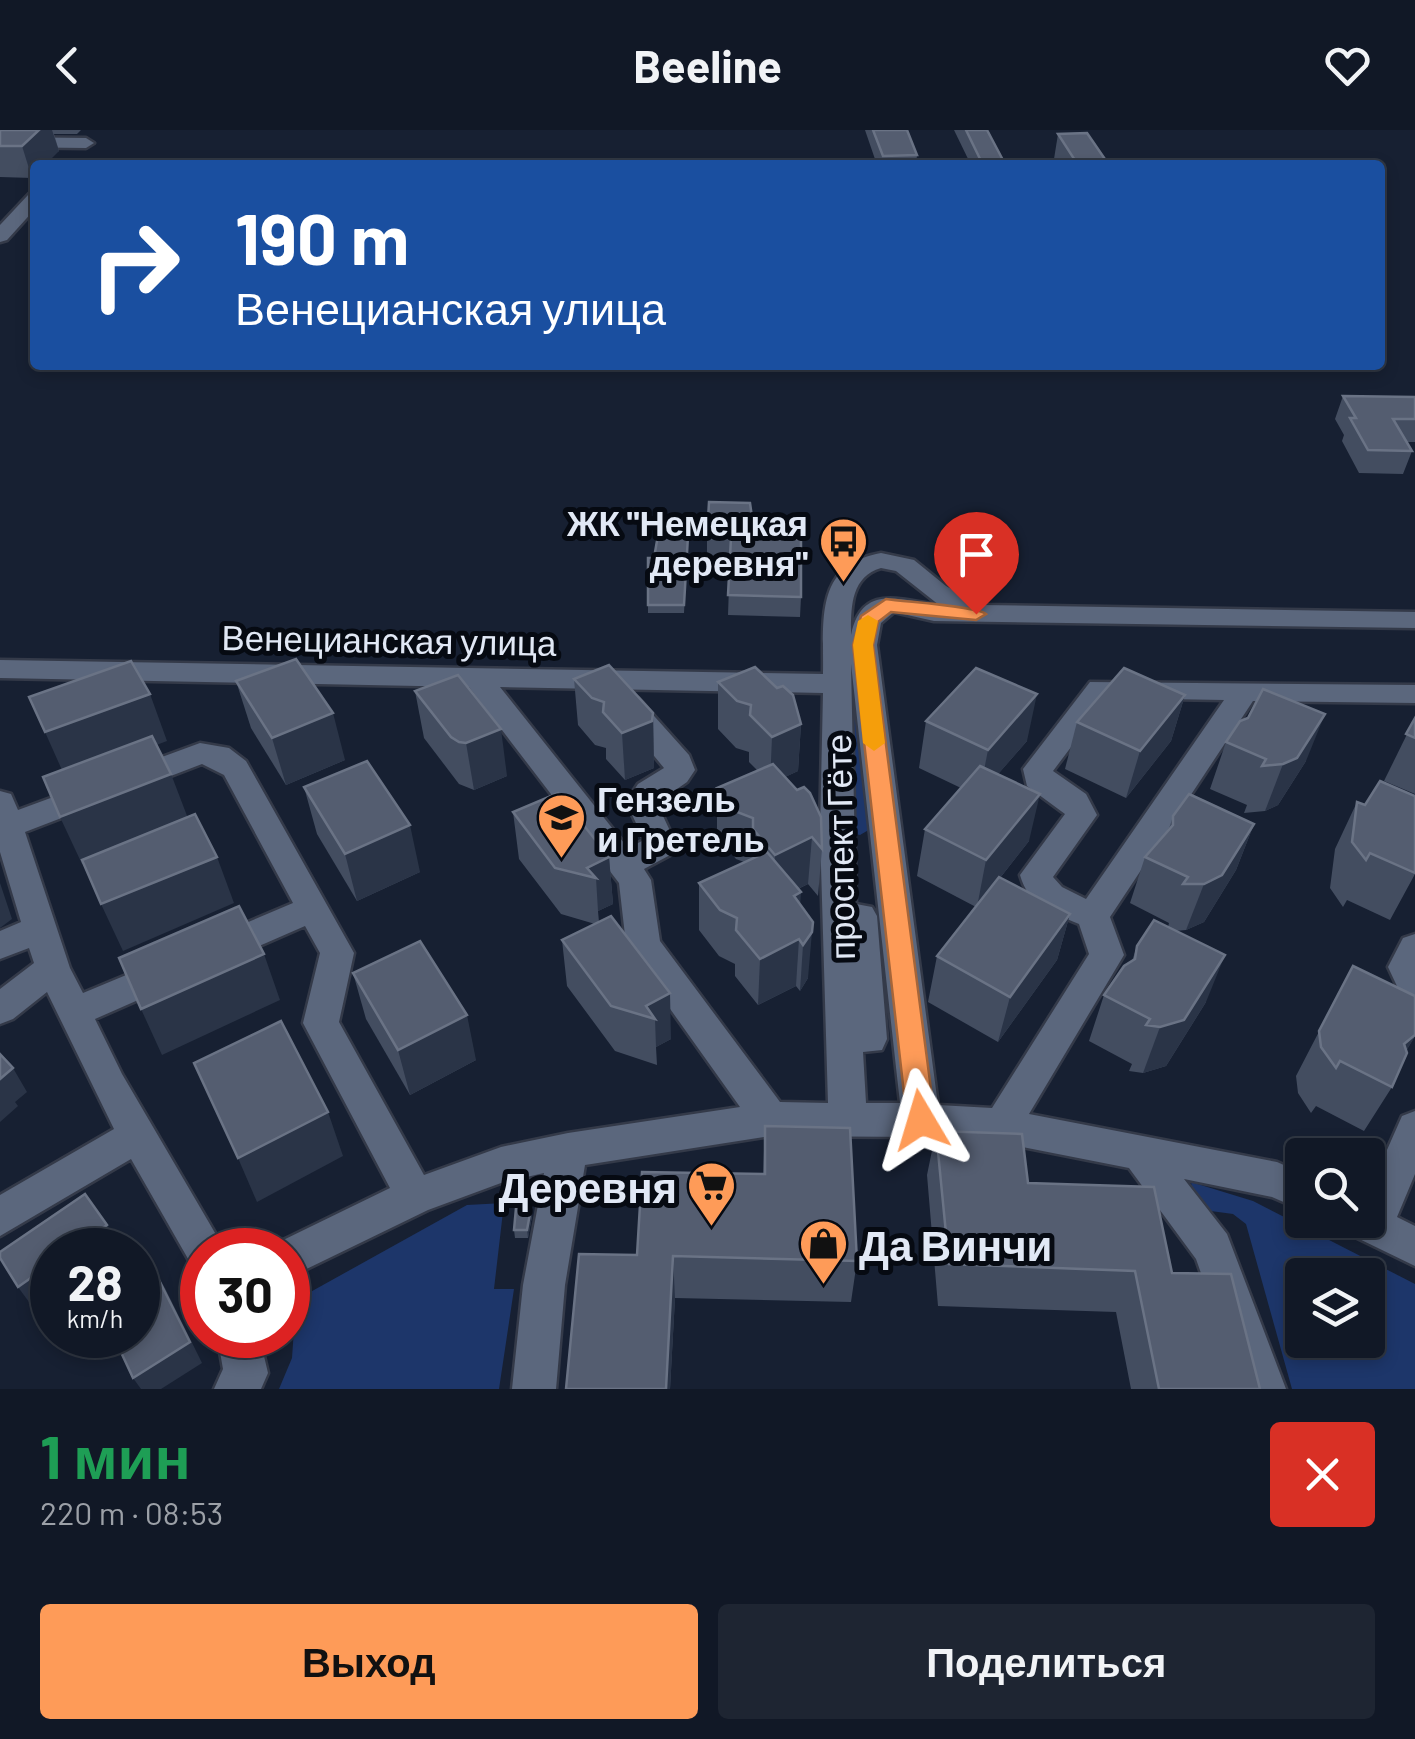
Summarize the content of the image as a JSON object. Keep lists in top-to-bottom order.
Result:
{
  "streets": {
    "street": ["Венецианская улица", "проспект Гёте"]
  },
  "crossings": [
    ["Венецианская улица", "проспект Гёте"]
  ],
  "places": {
    "bus stop": ["ЖК \"Немецкая деревня\""],
    "school or university": ["Гензель и Гретель"],
    "supermarket": ["Деревня"],
    "shop": ["Да Винчи"]
  },
  "page": {
    "header": "Beeline",
    "turn": ["190 m", "Венецианская улица"],
    "speed": "28 km/h",
    "limit": "30",
    "heading": ["1 мин", "220 m · 08:53"],
    "buttons": ["Выход", "Поделиться"]
  }
}
